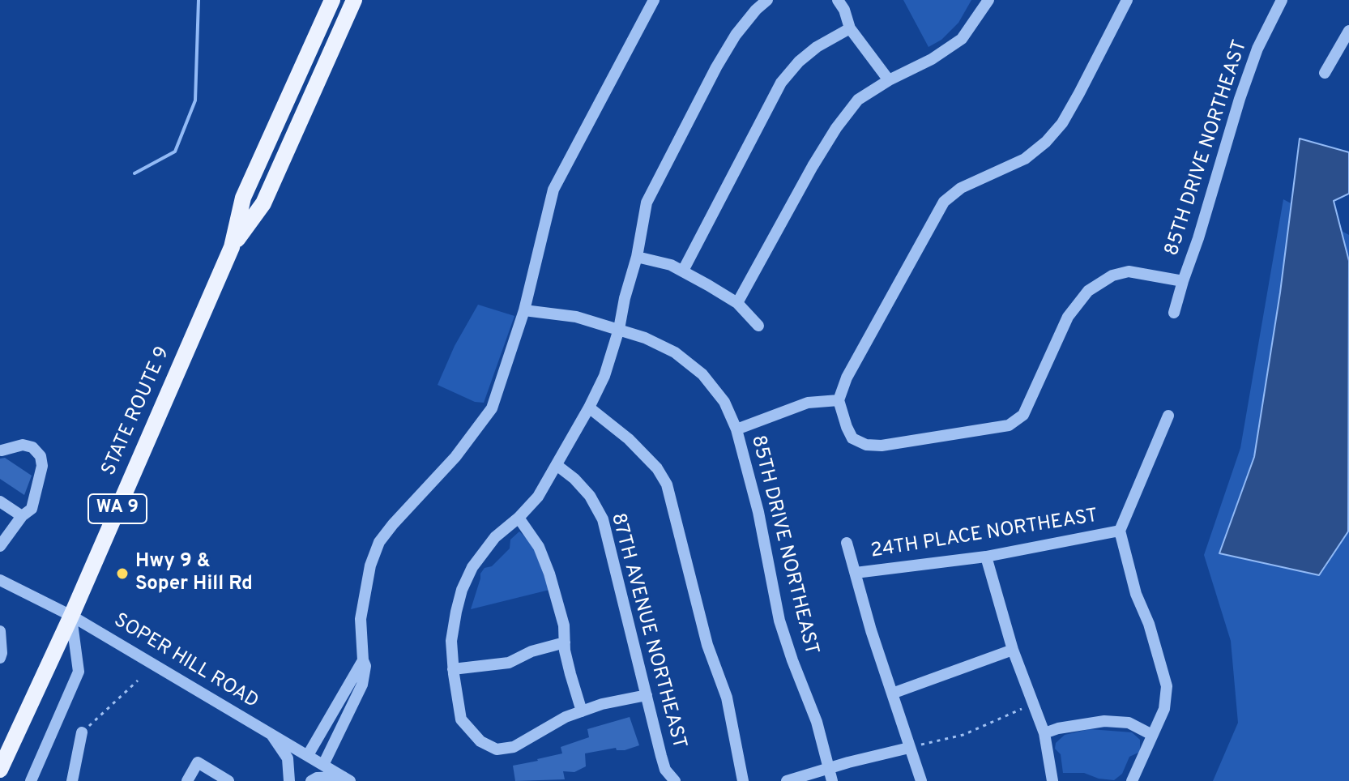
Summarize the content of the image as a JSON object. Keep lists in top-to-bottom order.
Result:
{
  "streets": {
    "main road": ["STATE ROUTE 9", "WA 9"],
    "street": [
      "85TH DRIVE NORTHEAST",
      "24TH PLACE NORTHEAST",
      "87TH AVENUE NORTHEAST",
      "SOPER HILL ROAD"
    ]
  },
  "crossings": [
    ["STATE ROUTE 9", "SOPER HILL ROAD"]
  ],
  "places": ["Hwy 9 & Soper Hill Rd"]
}
